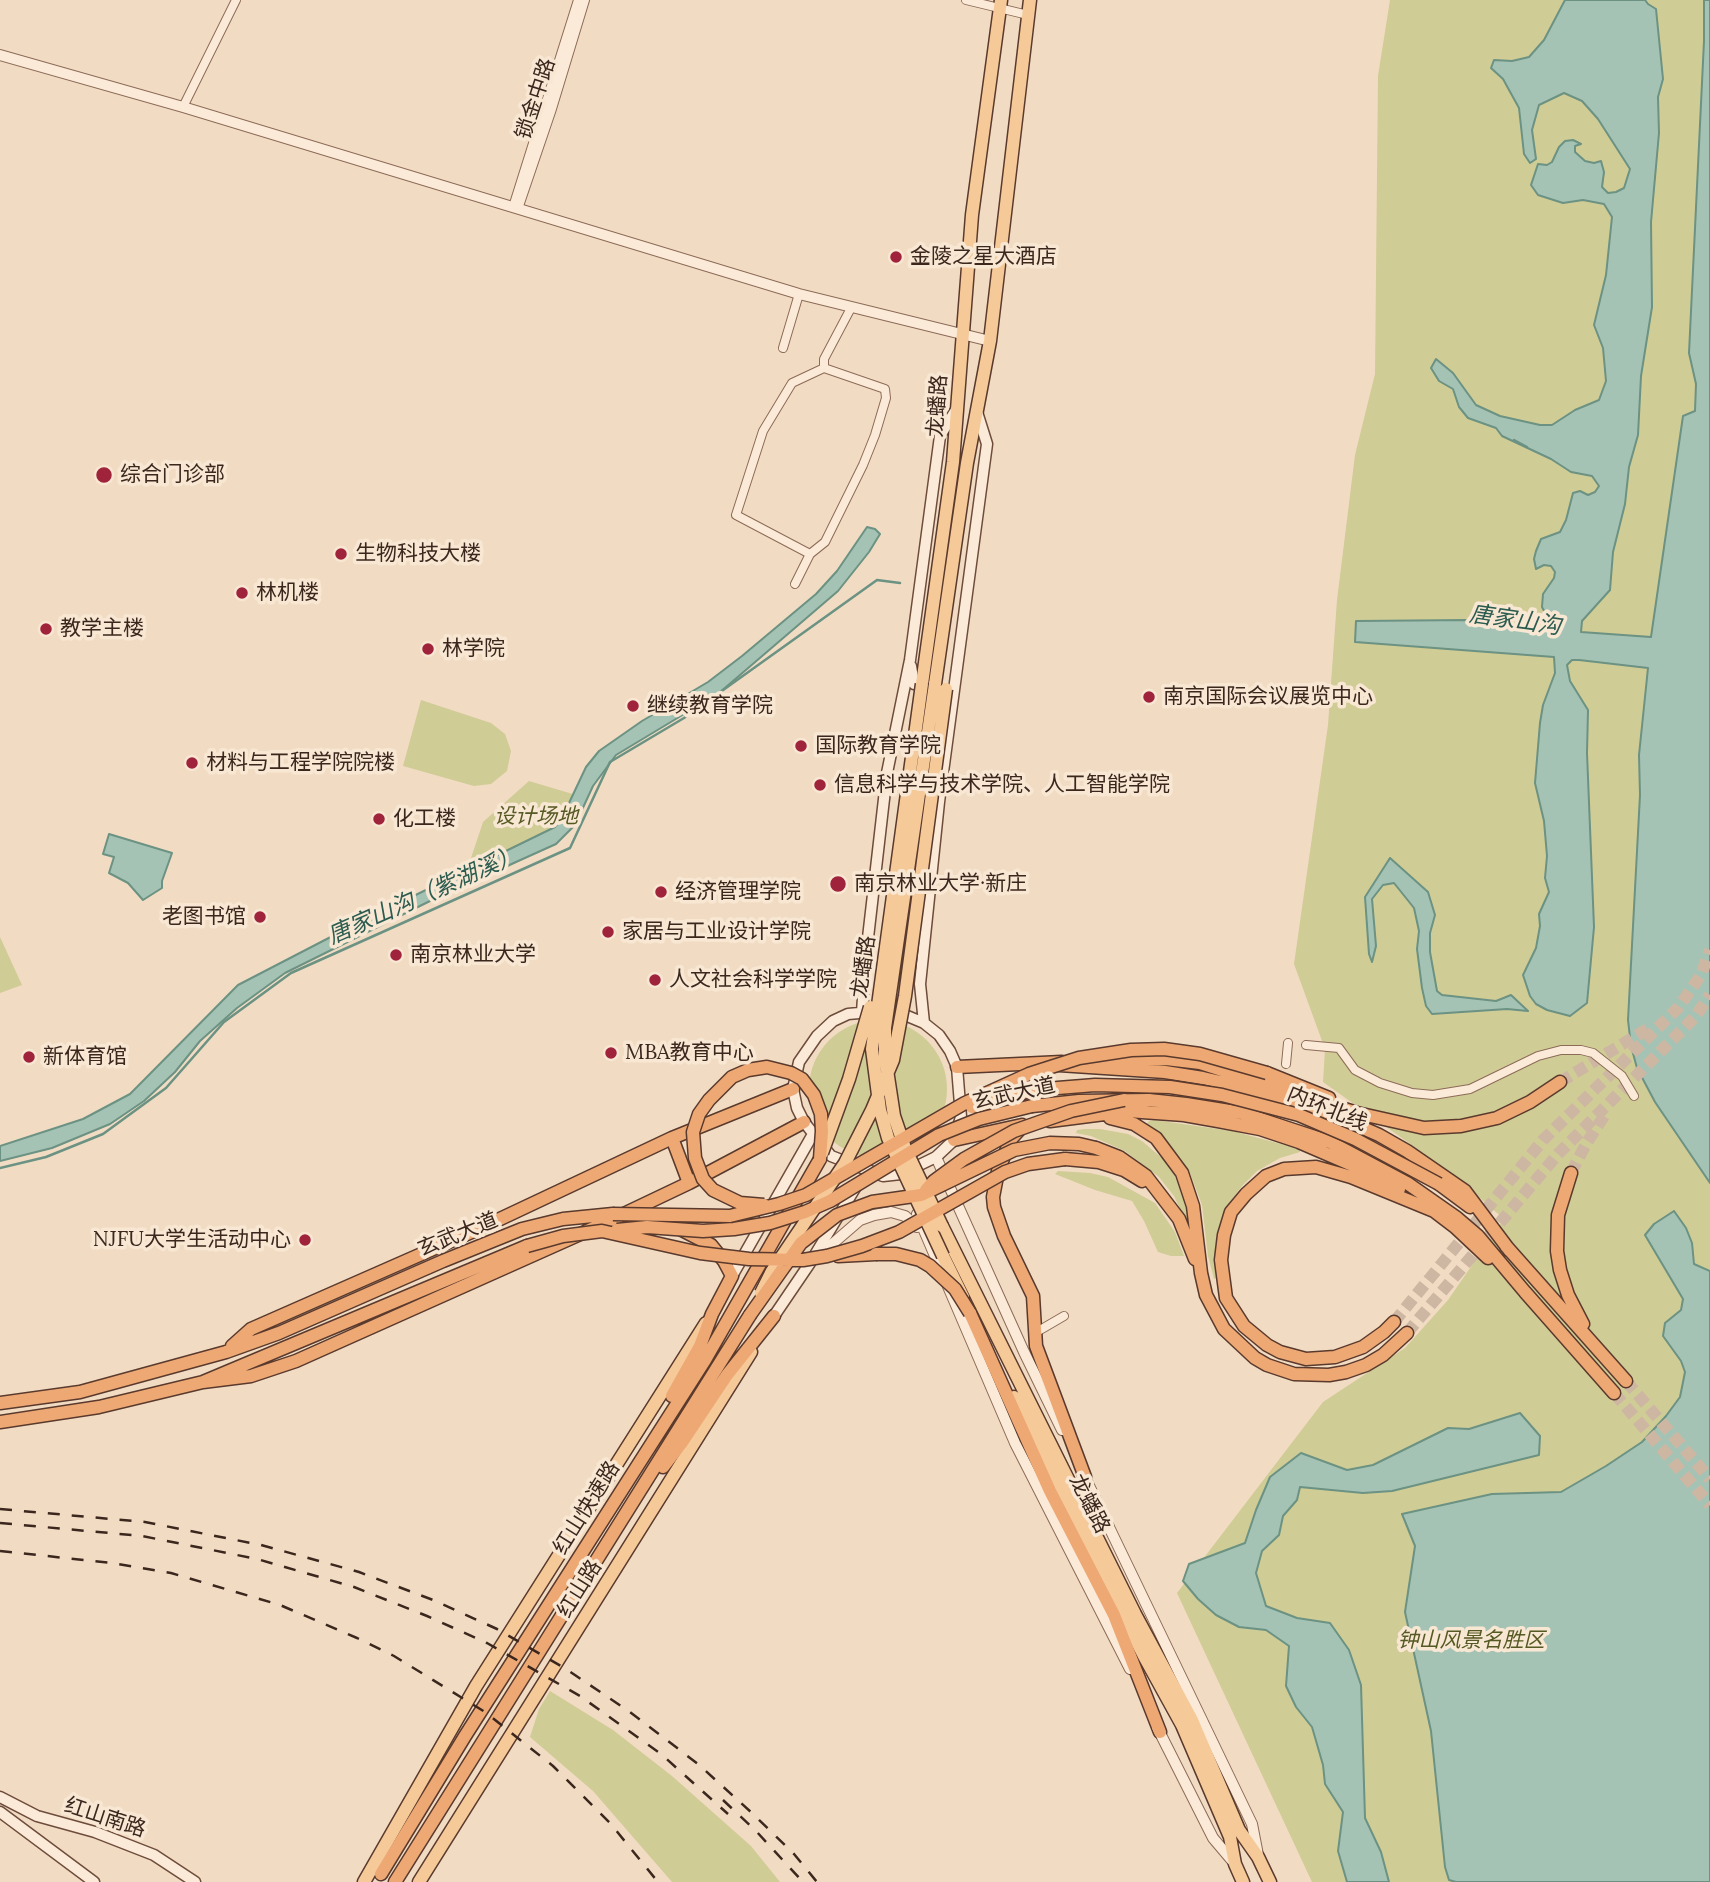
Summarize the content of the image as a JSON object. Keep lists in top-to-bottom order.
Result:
{
  "streets": {
    "highway": ["玄武大道", "内环北线", "红山快速路"],
    "main road": ["龙蟠路", "红山路", "红山南路"],
    "street": ["锁金中路"]
  },
  "crossings": [
    ["玄武大道", "内环北线"]
  ],
  "water": ["唐家山沟", "唐家山沟（紫湖溪）"],
  "parks": ["设计场地", "钟山风景名胜区"],
  "places": [
    "金陵之星大酒店",
    "综合门诊部",
    "生物科技大楼",
    "林机楼",
    "教学主楼",
    "林学院",
    "南京国际会议展览中心",
    "继续教育学院",
    "国际教育学院",
    "材料与工程学院院楼",
    "信息科学与技术学院、人工智能学院",
    "化工楼",
    "南京林业大学·新庄",
    "经济管理学院",
    "老图书馆",
    "家居与工业设计学院",
    "南京林业大学",
    "人文社会科学学院",
    "MBA教育中心",
    "新体育馆",
    "NJFU大学生活动中心"
  ]
}
